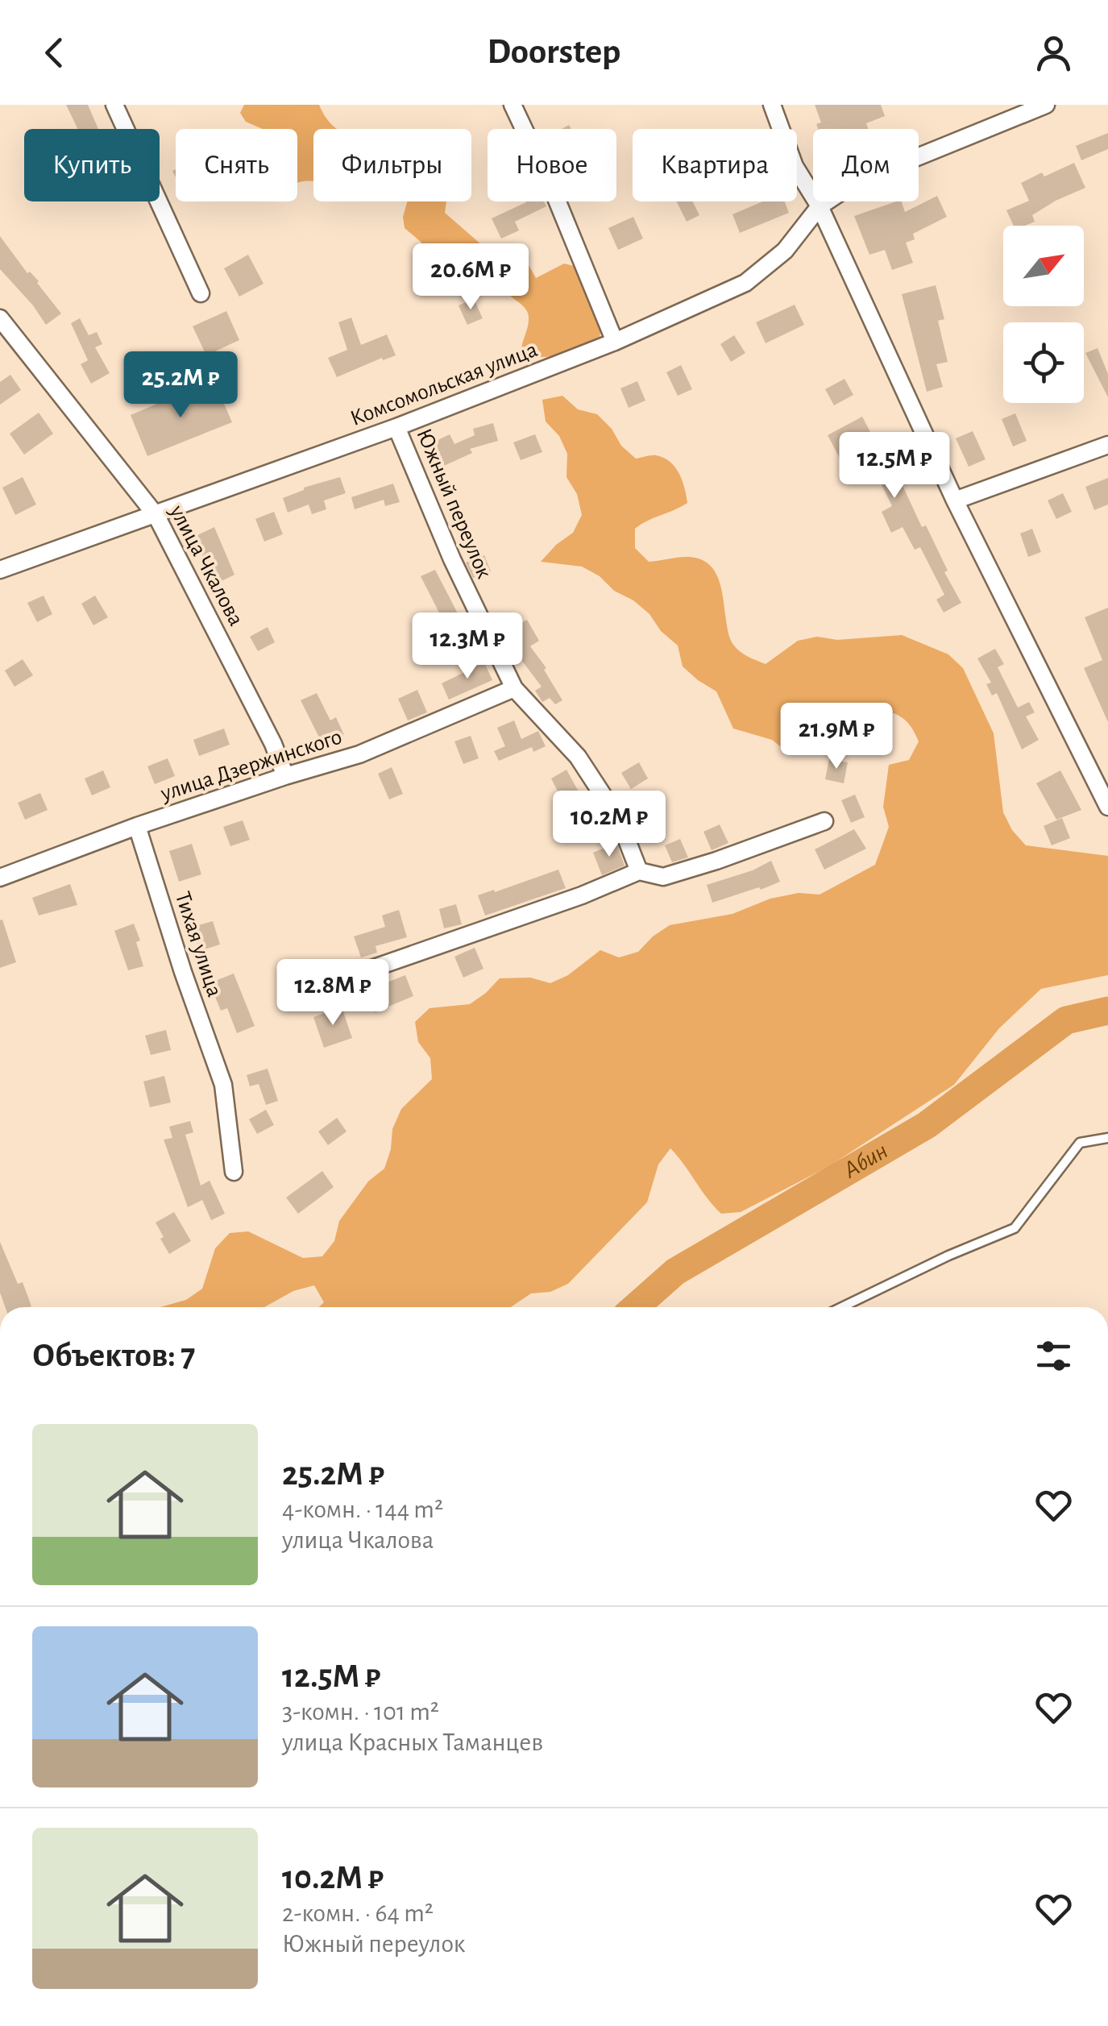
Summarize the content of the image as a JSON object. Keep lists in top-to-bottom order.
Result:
{
  "streets": {
    "street": [
      "Комсомольская улица",
      "Южный переулок",
      "улица Чкалова",
      "улица Дзержинского",
      "Тихая улица"
    ]
  },
  "crossings": [
    ["Комсомольская улица", "Южный переулок"],
    ["Комсомольская улица", "улица Чкалова"],
    ["Южный переулок", "улица Дзержинского"],
    ["улица Чкалова", "улица Дзержинского"],
    ["улица Дзержинского", "Тихая улица"]
  ],
  "water": ["Абин"],
  "north": "top right",
  "page": {
    "header": "Doorstep",
    "chip": [
      "Купить",
      "Снять",
      "Фильтры",
      "Новое",
      "Квартира",
      "Дом"
    ],
    "price": [
      "20.6M ₽",
      "25.2M ₽",
      "12.5M ₽",
      "12.3M ₽",
      "21.9M ₽",
      "10.2M ₽",
      "12.8M ₽"
    ],
    "heading": "Объектов: 7",
    "list": [
      {
        "name": "25.2M ₽",
        "note": "4-комн. · 144 m² · улица Чкалова"
      },
      {
        "name": "12.5M ₽",
        "note": "3-комн. · 101 m² · улица Красных Таманцев"
      },
      {
        "name": "10.2M ₽",
        "note": "2-комн. · 64 m² · Южный переулок"
      }
    ]
  }
}
